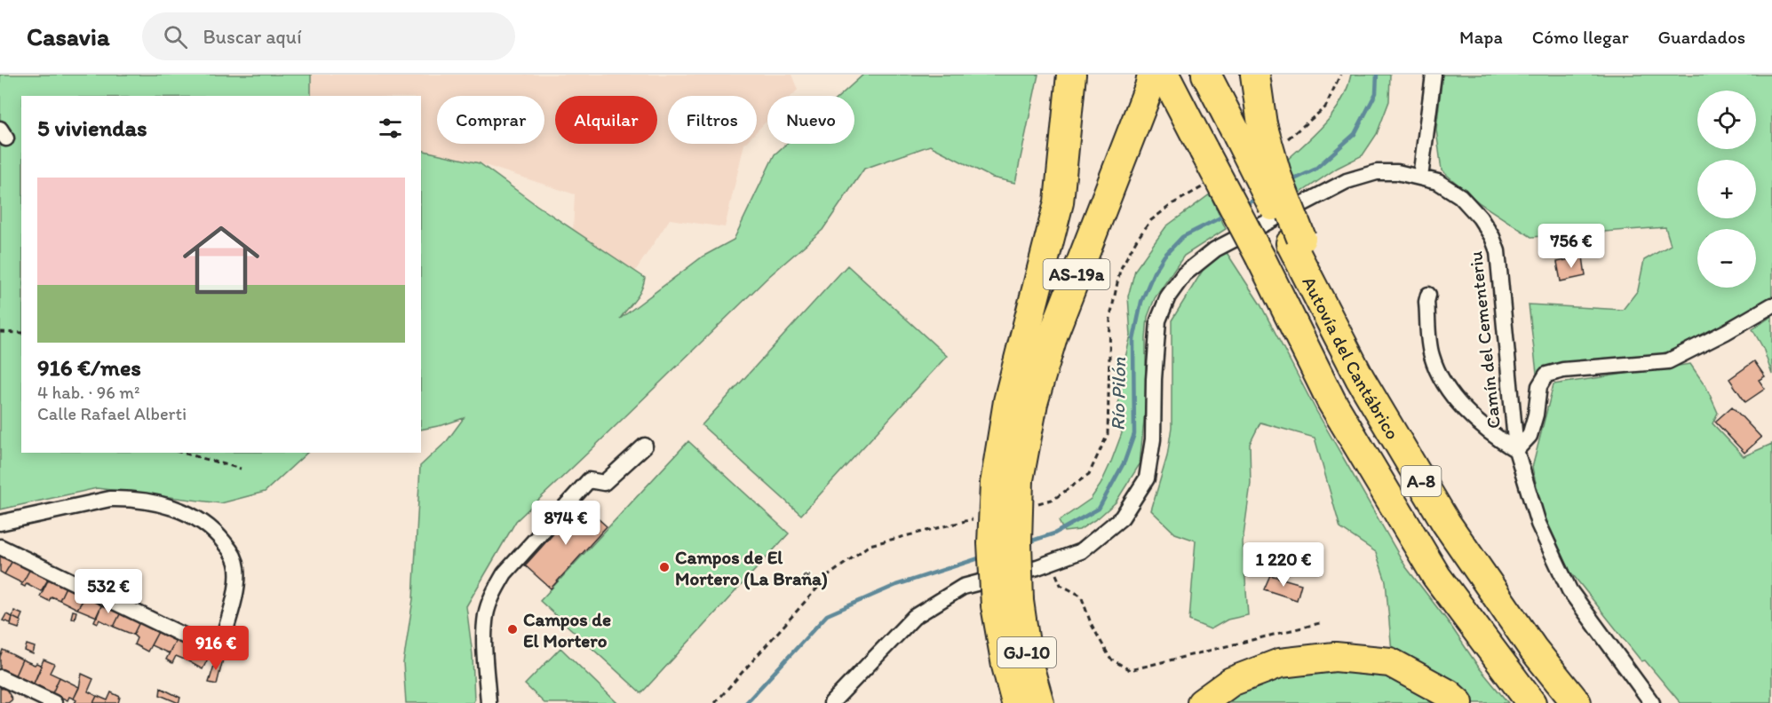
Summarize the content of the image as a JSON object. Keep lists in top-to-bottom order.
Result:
{
  "streets": {
    "highway": [
      "AS-19a",
      "Autovía del Cantábrico",
      "A-8",
      "GJ-10"
    ],
    "street": ["Camín del Cementeriu"]
  },
  "crossings": [
    ["AS-19a", "Autovía del Cantábrico"]
  ],
  "water": ["Río Pilón"],
  "places": ["Campos de El Mortero (La Braña)", "Campos de El Mortero"],
  "page": {
    "header": "Casavia",
    "search": "Buscar aquí",
    "nav": ["Mapa", "Cómo llegar", "Guardados"],
    "map_buttons": ["+", "−"],
    "chip": [
      "Comprar",
      "Alquilar",
      "Filtros",
      "Nuevo"
    ],
    "heading": "5 viviendas",
    "list": [
      {
        "name": "916 €/mes",
        "note": "4 hab. · 96 m² · Calle Rafael Alberti"
      }
    ],
    "price": [
      "756 €",
      "874 €",
      "1 220 €",
      "532 €",
      "916 €"
    ]
  }
}
